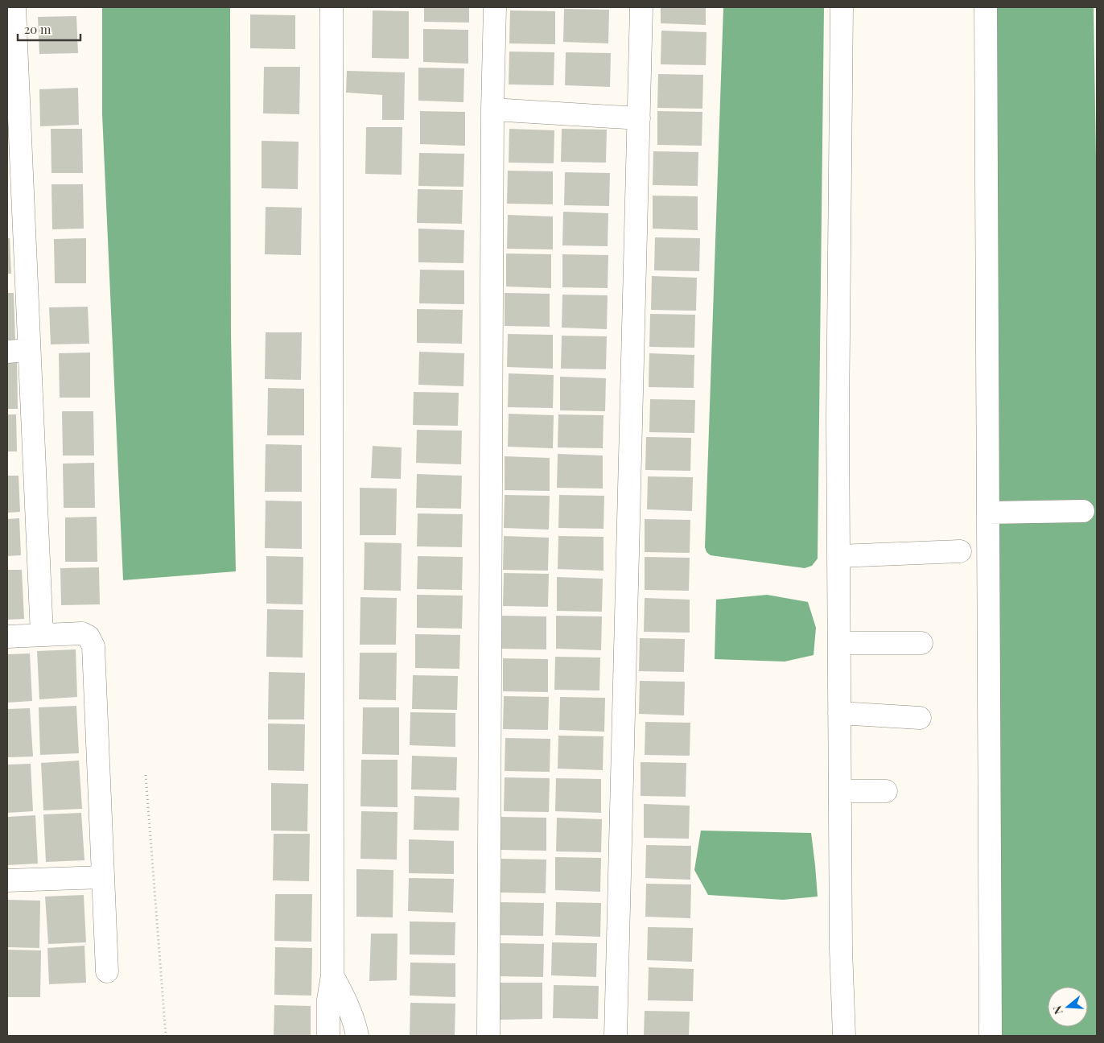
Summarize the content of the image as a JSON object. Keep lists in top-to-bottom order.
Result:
{
  "scale_bar": "20 m",
  "north": "left"
}
